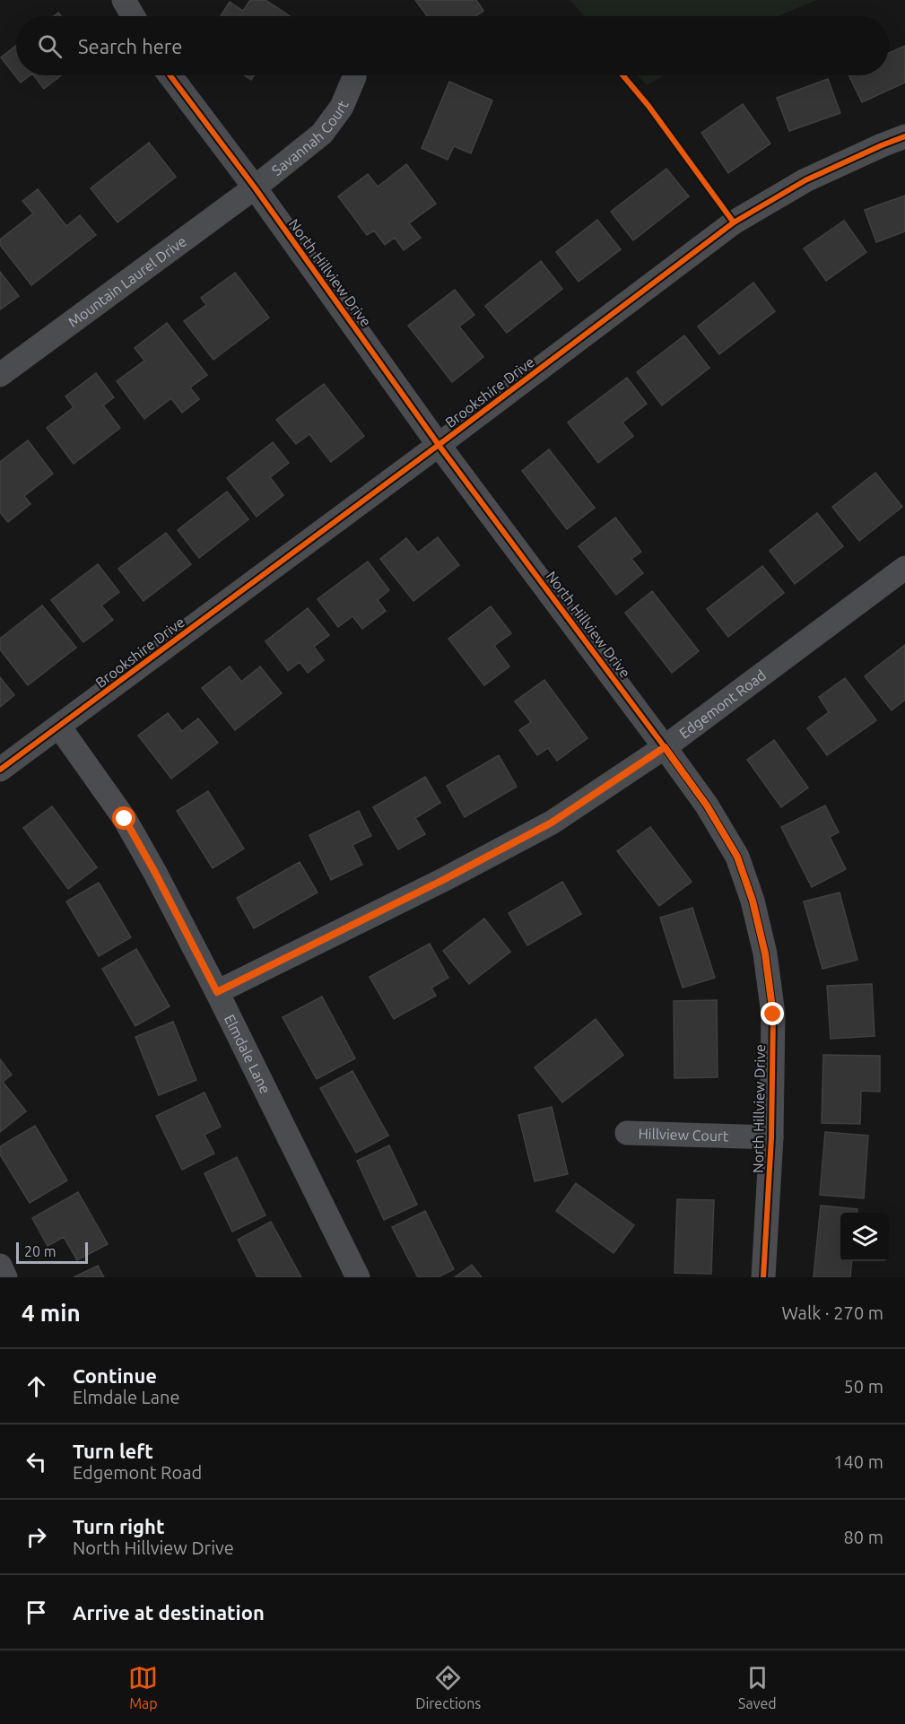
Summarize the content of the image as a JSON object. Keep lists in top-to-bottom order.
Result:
{
  "streets": {
    "street": [
      "Savannah Court",
      "North Hillview Drive",
      "Mountain Laurel Drive",
      "Brookshire Drive",
      "Edgemont Road",
      "Elmdale Lane",
      "Hillview Court"
    ]
  },
  "crossings": [
    ["Savannah Court", "North Hillview Drive"],
    ["Savannah Court", "Mountain Laurel Drive"],
    ["North Hillview Drive", "Mountain Laurel Drive"],
    ["North Hillview Drive", "Brookshire Drive"],
    ["North Hillview Drive", "Edgemont Road"],
    ["North Hillview Drive", "Hillview Court"],
    ["Brookshire Drive", "Elmdale Lane"],
    ["Edgemont Road", "Elmdale Lane"]
  ],
  "scale_bar": "20 m",
  "page": {
    "search": "Search here",
    "scale": "20 m",
    "heading": ["4 min", "Walk · 270 m"],
    "list": [
      ["Continue", "Elmdale Lane", "50 m"],
      ["Turn left", "Edgemont Road", "140 m"],
      ["Turn right", "North Hillview Drive", "80 m"],
      "Arrive at destination"
    ],
    "nav": ["Map", "Directions", "Saved"]
  }
}
